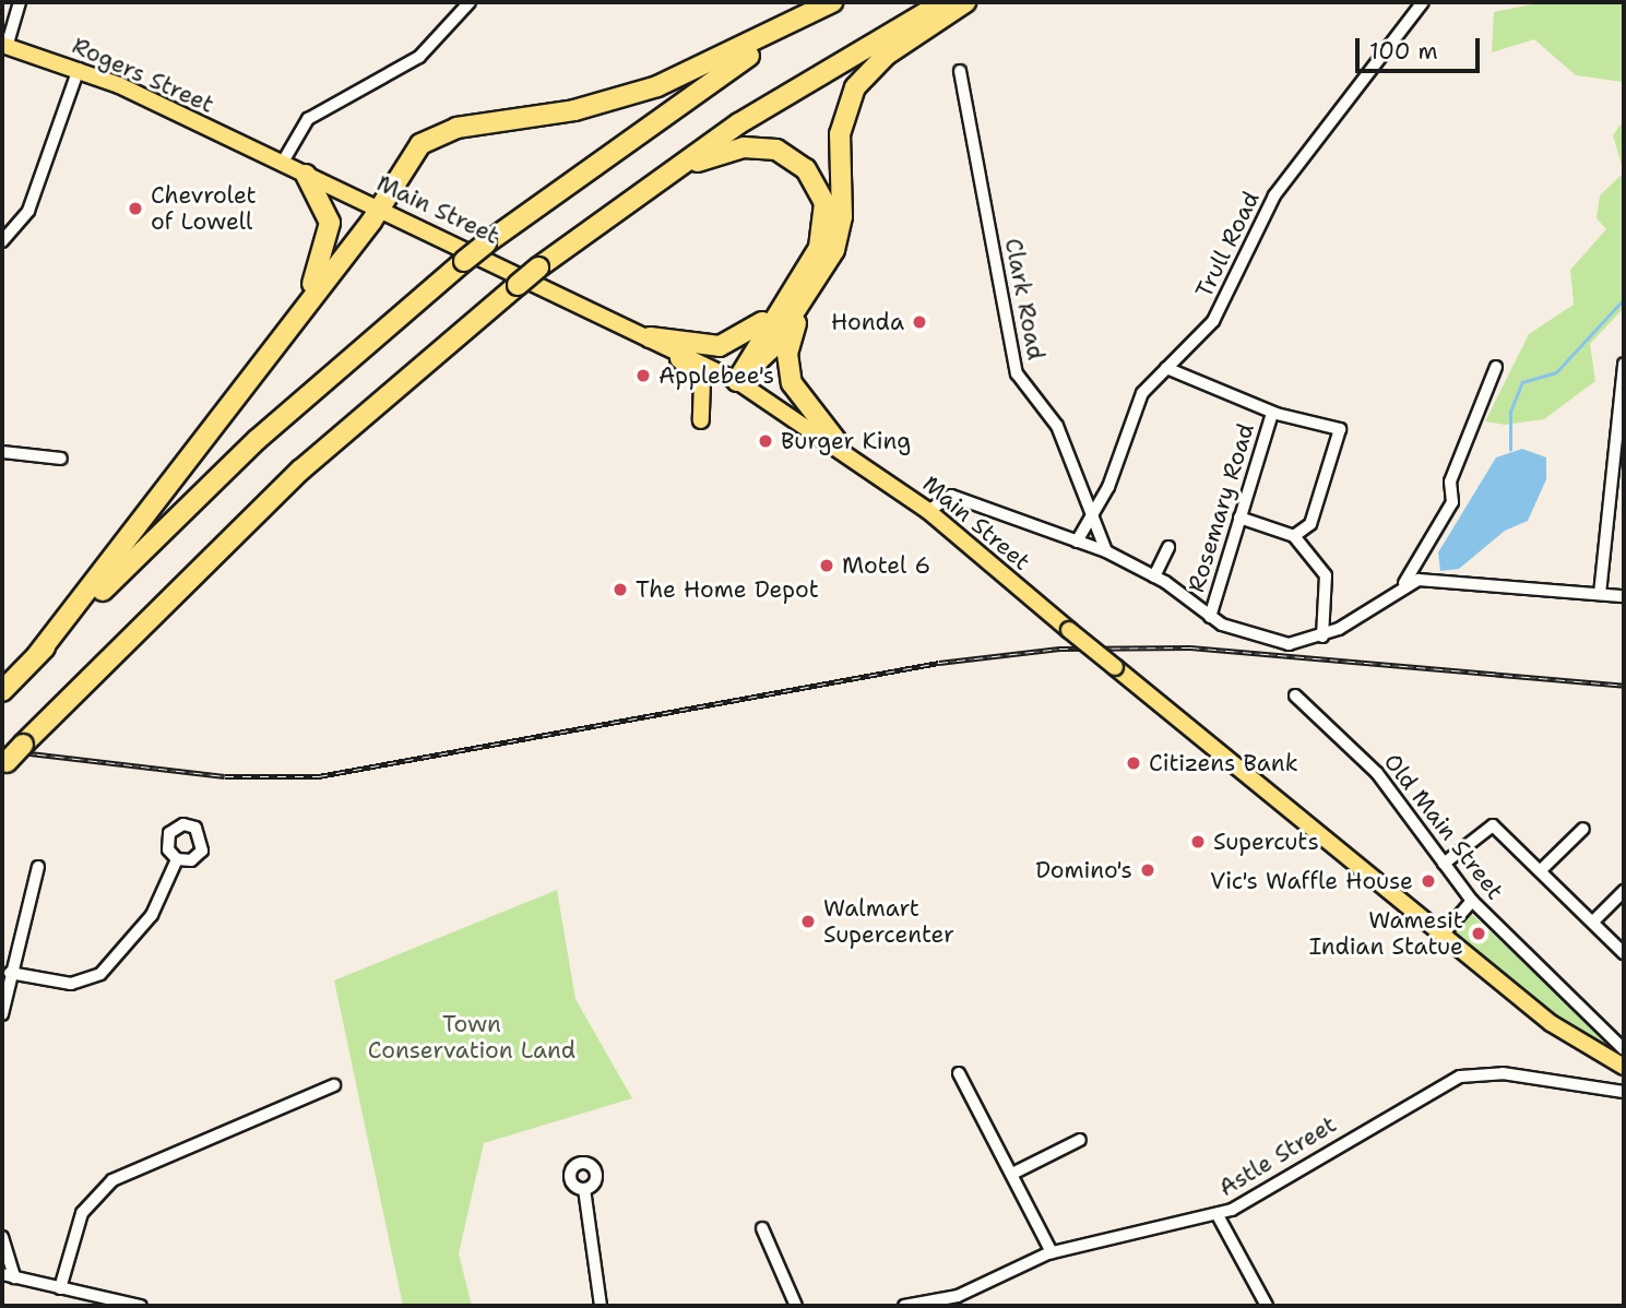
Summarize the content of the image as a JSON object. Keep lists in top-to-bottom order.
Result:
{
  "streets": {
    "main road": ["Rogers Street", "Main Street"],
    "street": [
      "Trull Road",
      "Clark Road",
      "Rosemary Road",
      "Old Main Street",
      "Astle Street"
    ]
  },
  "crossings": [
    ["Rogers Street", "Main Street"],
    ["Trull Road", "Clark Road"]
  ],
  "parks": ["Town Conservation Land"],
  "places": [
    "Chevrolet of Lowell",
    "Honda",
    "Applebee's",
    "Burger King",
    "Motel 6",
    "The Home Depot",
    "Citizens Bank",
    "Supercuts",
    "Domino's",
    "Vic's Waffle House",
    "Walmart Supercenter",
    "Wamesit Indian Statue"
  ],
  "scale_bar": "100 m"
}
